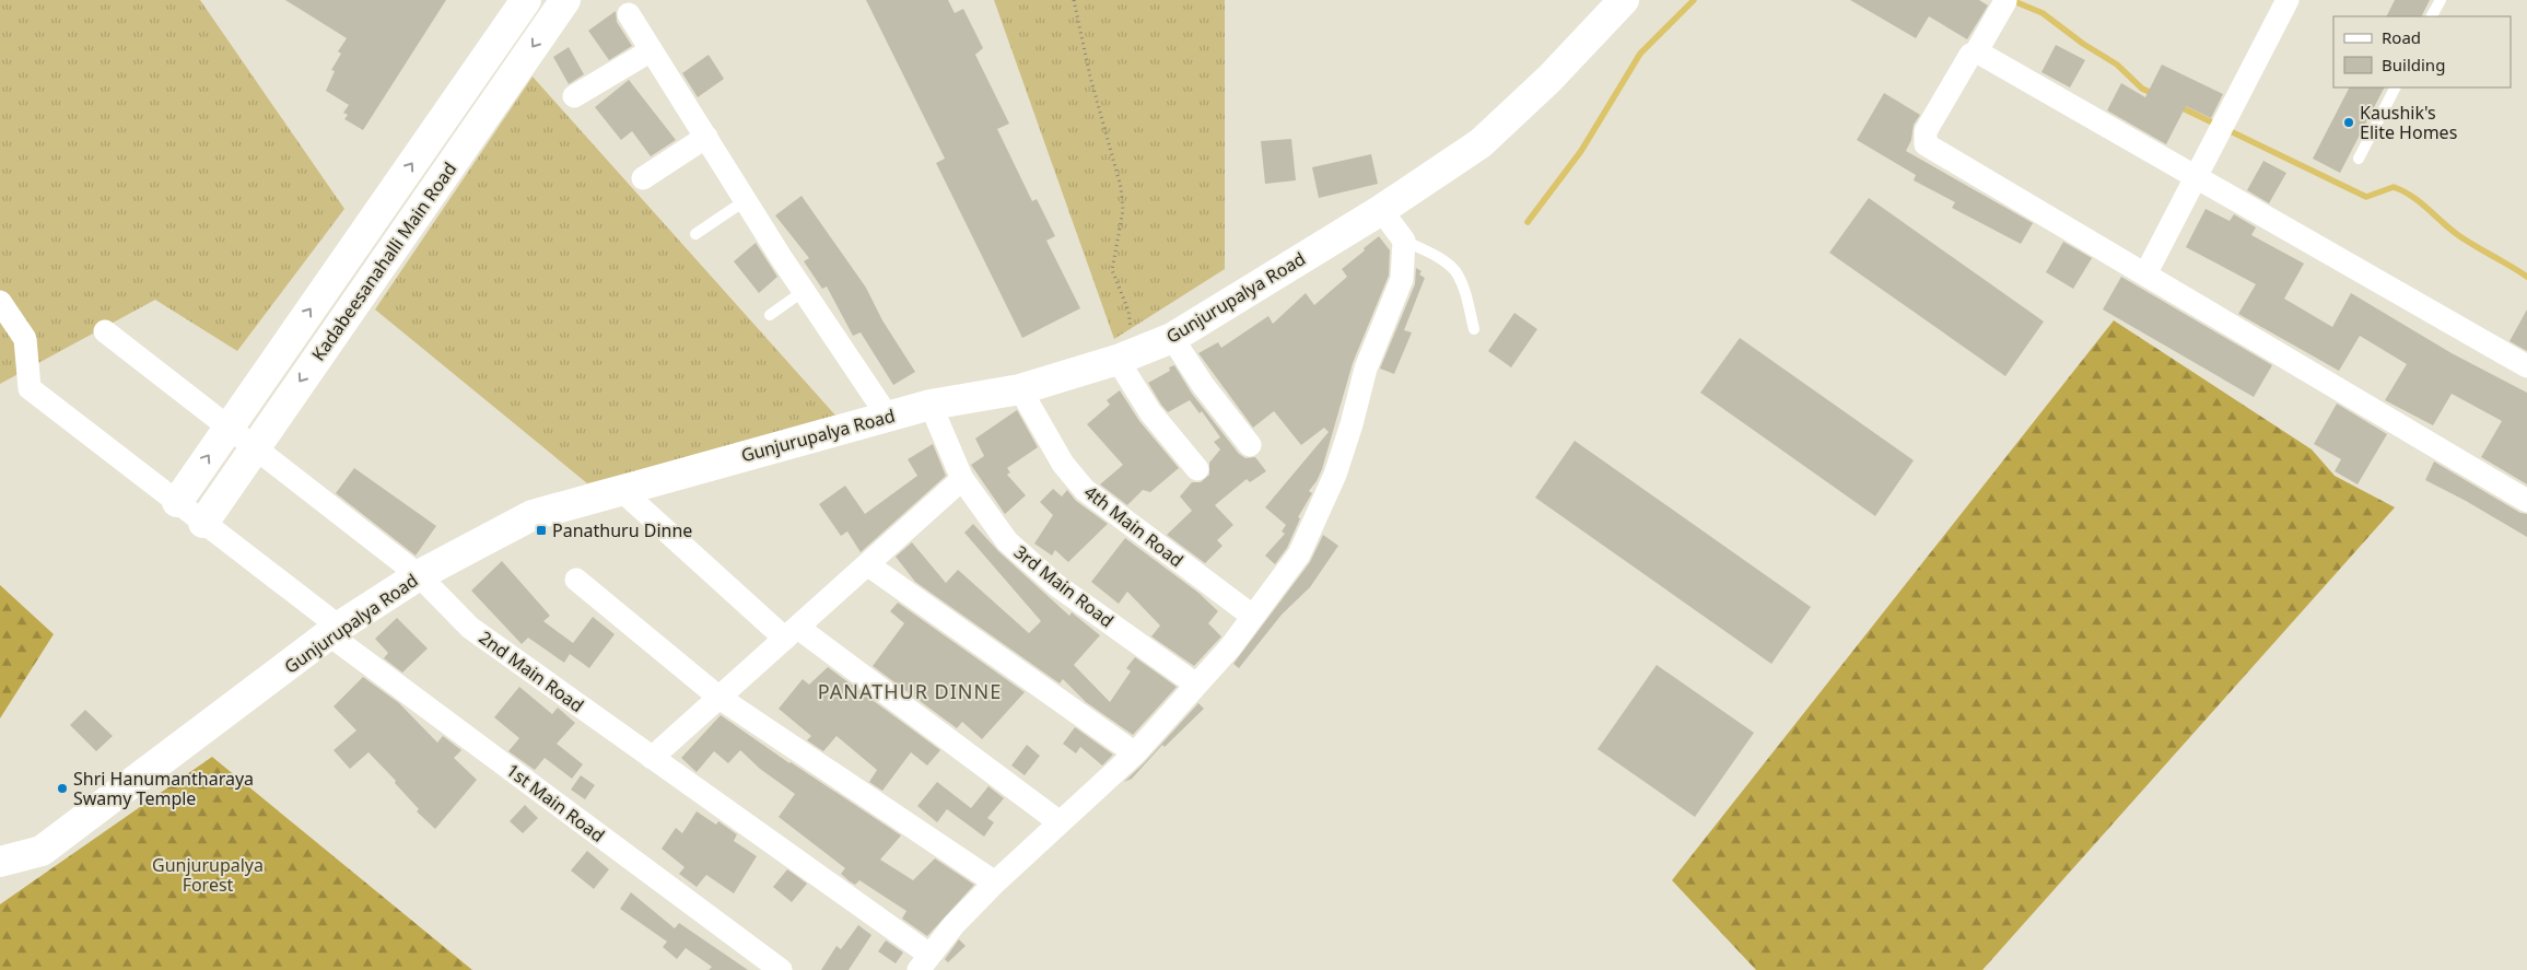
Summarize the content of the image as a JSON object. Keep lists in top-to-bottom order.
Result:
{
  "streets": {
    "street": [
      "Kadabeesanahalli Main Road",
      "Gunjurupalya Road",
      "4th Main Road",
      "3rd Main Road",
      "2nd Main Road",
      "1st Main Road"
    ]
  },
  "crossings": [
    ["Kadabeesanahalli Main Road", "2nd Main Road"],
    ["Kadabeesanahalli Main Road", "1st Main Road"],
    ["Gunjurupalya Road", "4th Main Road"],
    ["Gunjurupalya Road", "3rd Main Road"],
    ["Gunjurupalya Road", "2nd Main Road"],
    ["Gunjurupalya Road", "1st Main Road"]
  ],
  "districts": ["PANATHUR DINNE"],
  "parks": ["Gunjurupalya Forest"],
  "places": {
    "other": ["Kaushik's Elite Homes", "Shri Hanumantharaya Swamy Temple"],
    "transit": ["Panathuru Dinne"]
  },
  "legend": ["Road", "Building"]
}
